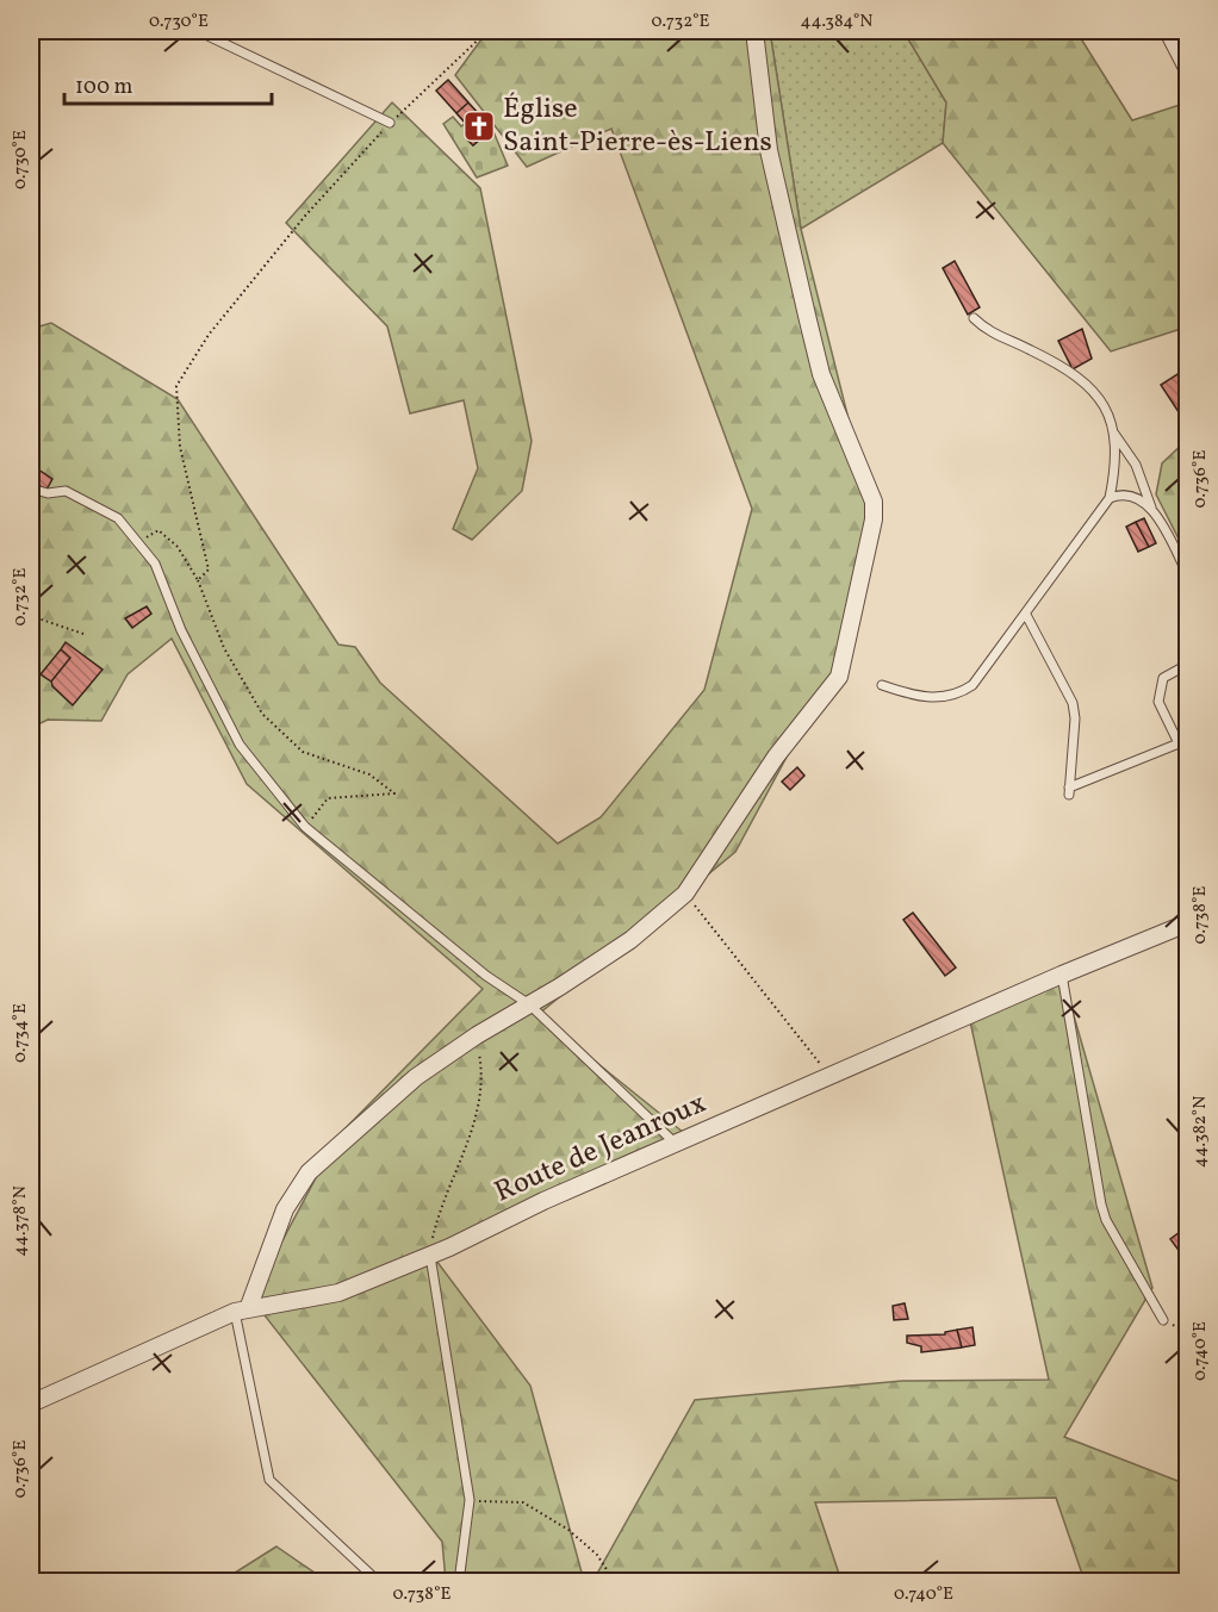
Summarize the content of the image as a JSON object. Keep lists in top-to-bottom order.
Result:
{
  "streets": {
    "street": ["Route de Jeanroux"]
  },
  "places": {
    "church": ["Église Saint-Pierre-ès-Liens"]
  },
  "scale_bar": "100 m",
  "coordinates": [
    "0.730°E",
    "0.732°E",
    "44.384°N",
    "0.736°E",
    "0.738°E",
    "0.734°E",
    "44.382°N",
    "44.378°N",
    "0.740°E"
  ]
}
